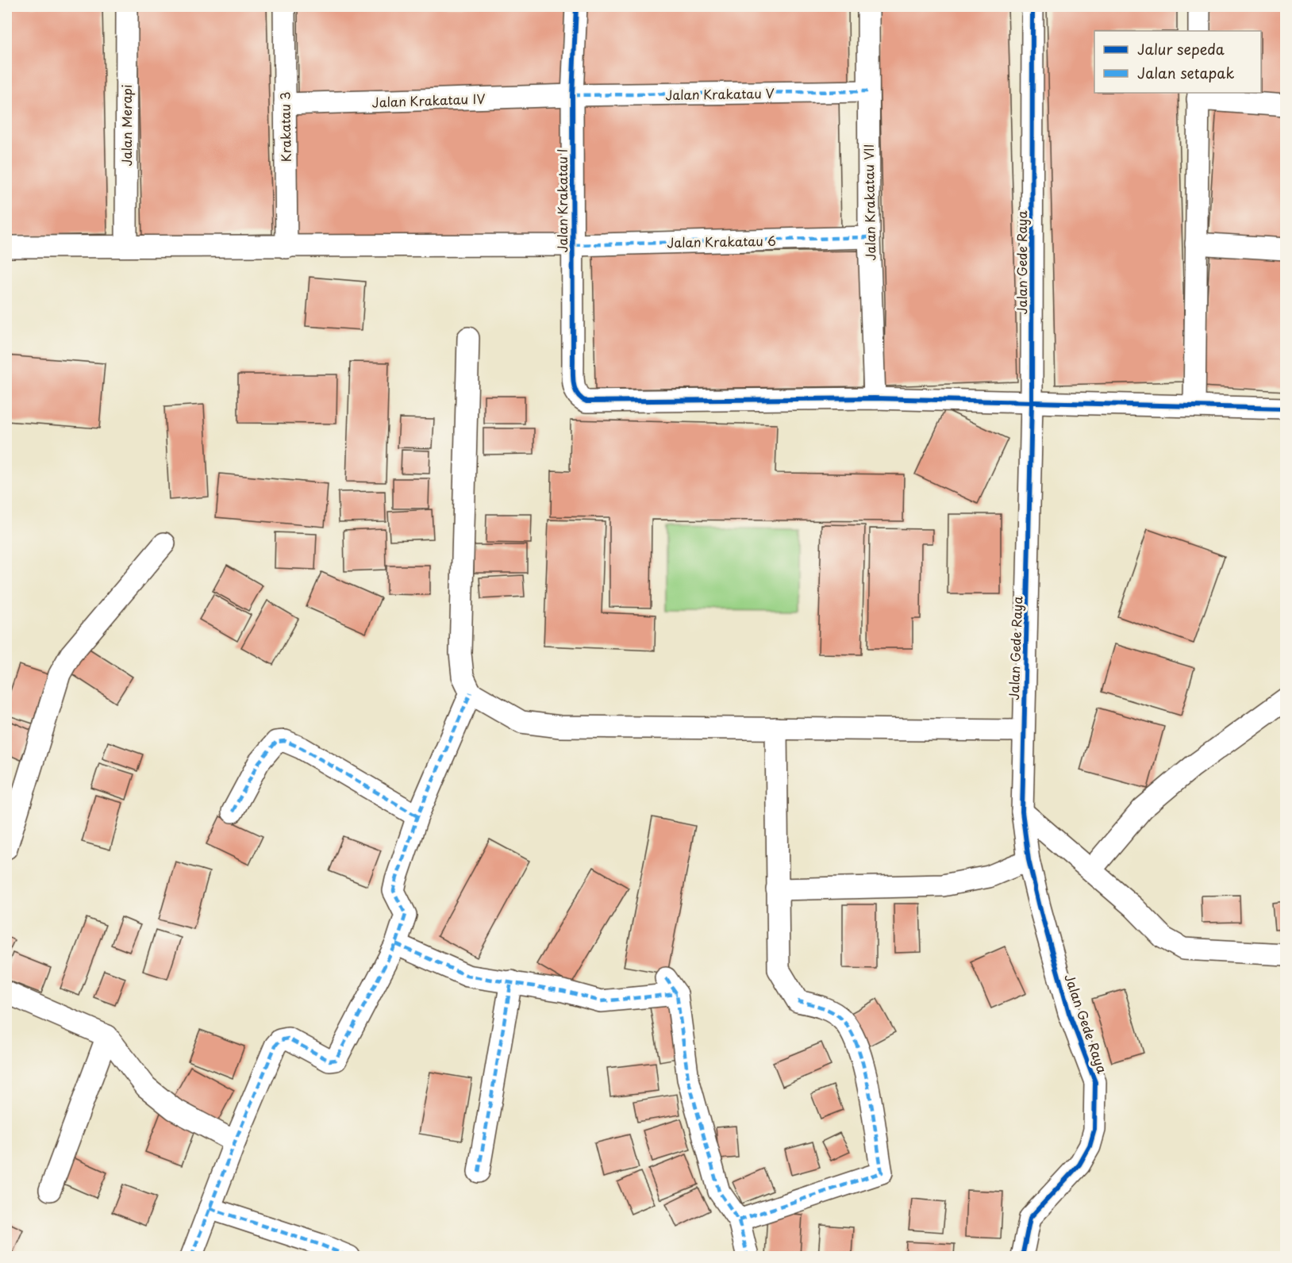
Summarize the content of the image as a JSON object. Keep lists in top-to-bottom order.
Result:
{
  "streets": {
    "street": [
      "Jalan Krakatau V",
      "Jalan Krakatau IV",
      "Jalan Merapi",
      "Krakatau 3",
      "Jalan Krakatau I",
      "Jalan Krakatau VII",
      "Jalan Krakatau 6",
      "Jalan Gede Raya"
    ]
  },
  "crossings": [
    ["Jalan Krakatau V", "Jalan Krakatau IV"],
    ["Jalan Krakatau V", "Jalan Krakatau I"],
    ["Jalan Krakatau V", "Jalan Krakatau VII"],
    ["Jalan Krakatau IV", "Krakatau 3"],
    ["Jalan Krakatau IV", "Jalan Krakatau I"],
    ["Jalan Merapi", "Jalan Krakatau 6"],
    ["Krakatau 3", "Jalan Krakatau 6"],
    ["Jalan Krakatau I", "Jalan Krakatau VII"],
    ["Jalan Krakatau I", "Jalan Krakatau 6"],
    ["Jalan Krakatau VII", "Jalan Krakatau 6"]
  ],
  "legend": ["Jalur sepeda", "Jalan setapak"]
}
